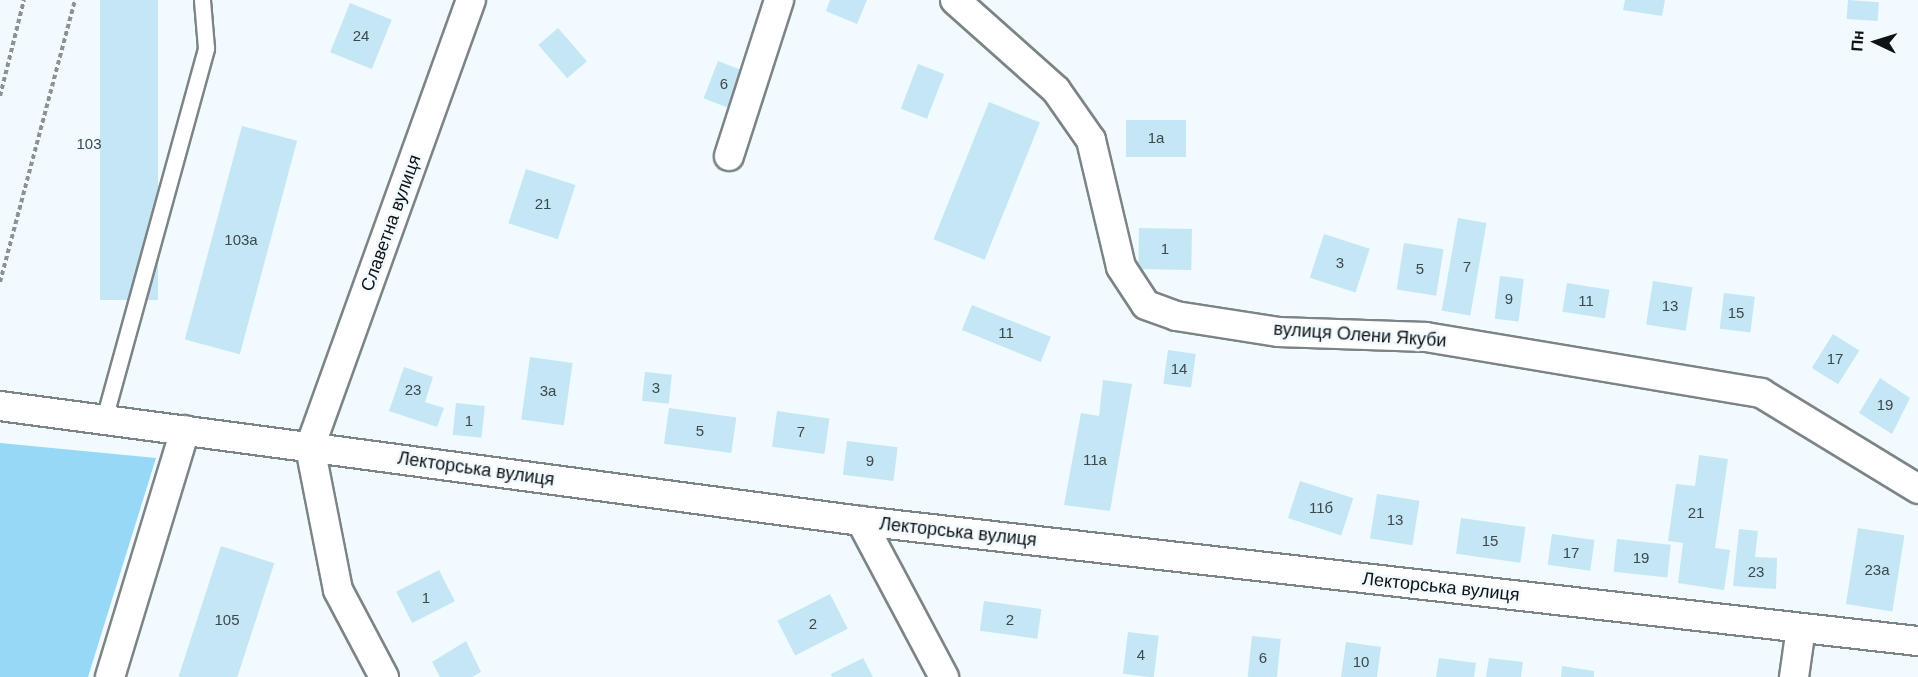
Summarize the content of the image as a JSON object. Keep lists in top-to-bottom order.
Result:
{
  "streets": {
    "street": ["Славетна вулиця", "вулиця Олени Якуби", "Лекторська вулиця"]
  },
  "crossings": [
    ["Славетна вулиця", "Лекторська вулиця"]
  ],
  "house_numbers": [
    "24",
    "6",
    "1а",
    "103",
    "21",
    "103а",
    "1",
    "3",
    "7",
    "5",
    "9",
    "11",
    "13",
    "15",
    "11",
    "17",
    "14",
    "3",
    "23",
    "3а",
    "19",
    "1",
    "5",
    "7",
    "11а",
    "9",
    "11б",
    "21",
    "13",
    "15",
    "17",
    "19",
    "23а",
    "23",
    "1",
    "105",
    "2",
    "2",
    "4",
    "6",
    "10"
  ],
  "north": "left"
}
